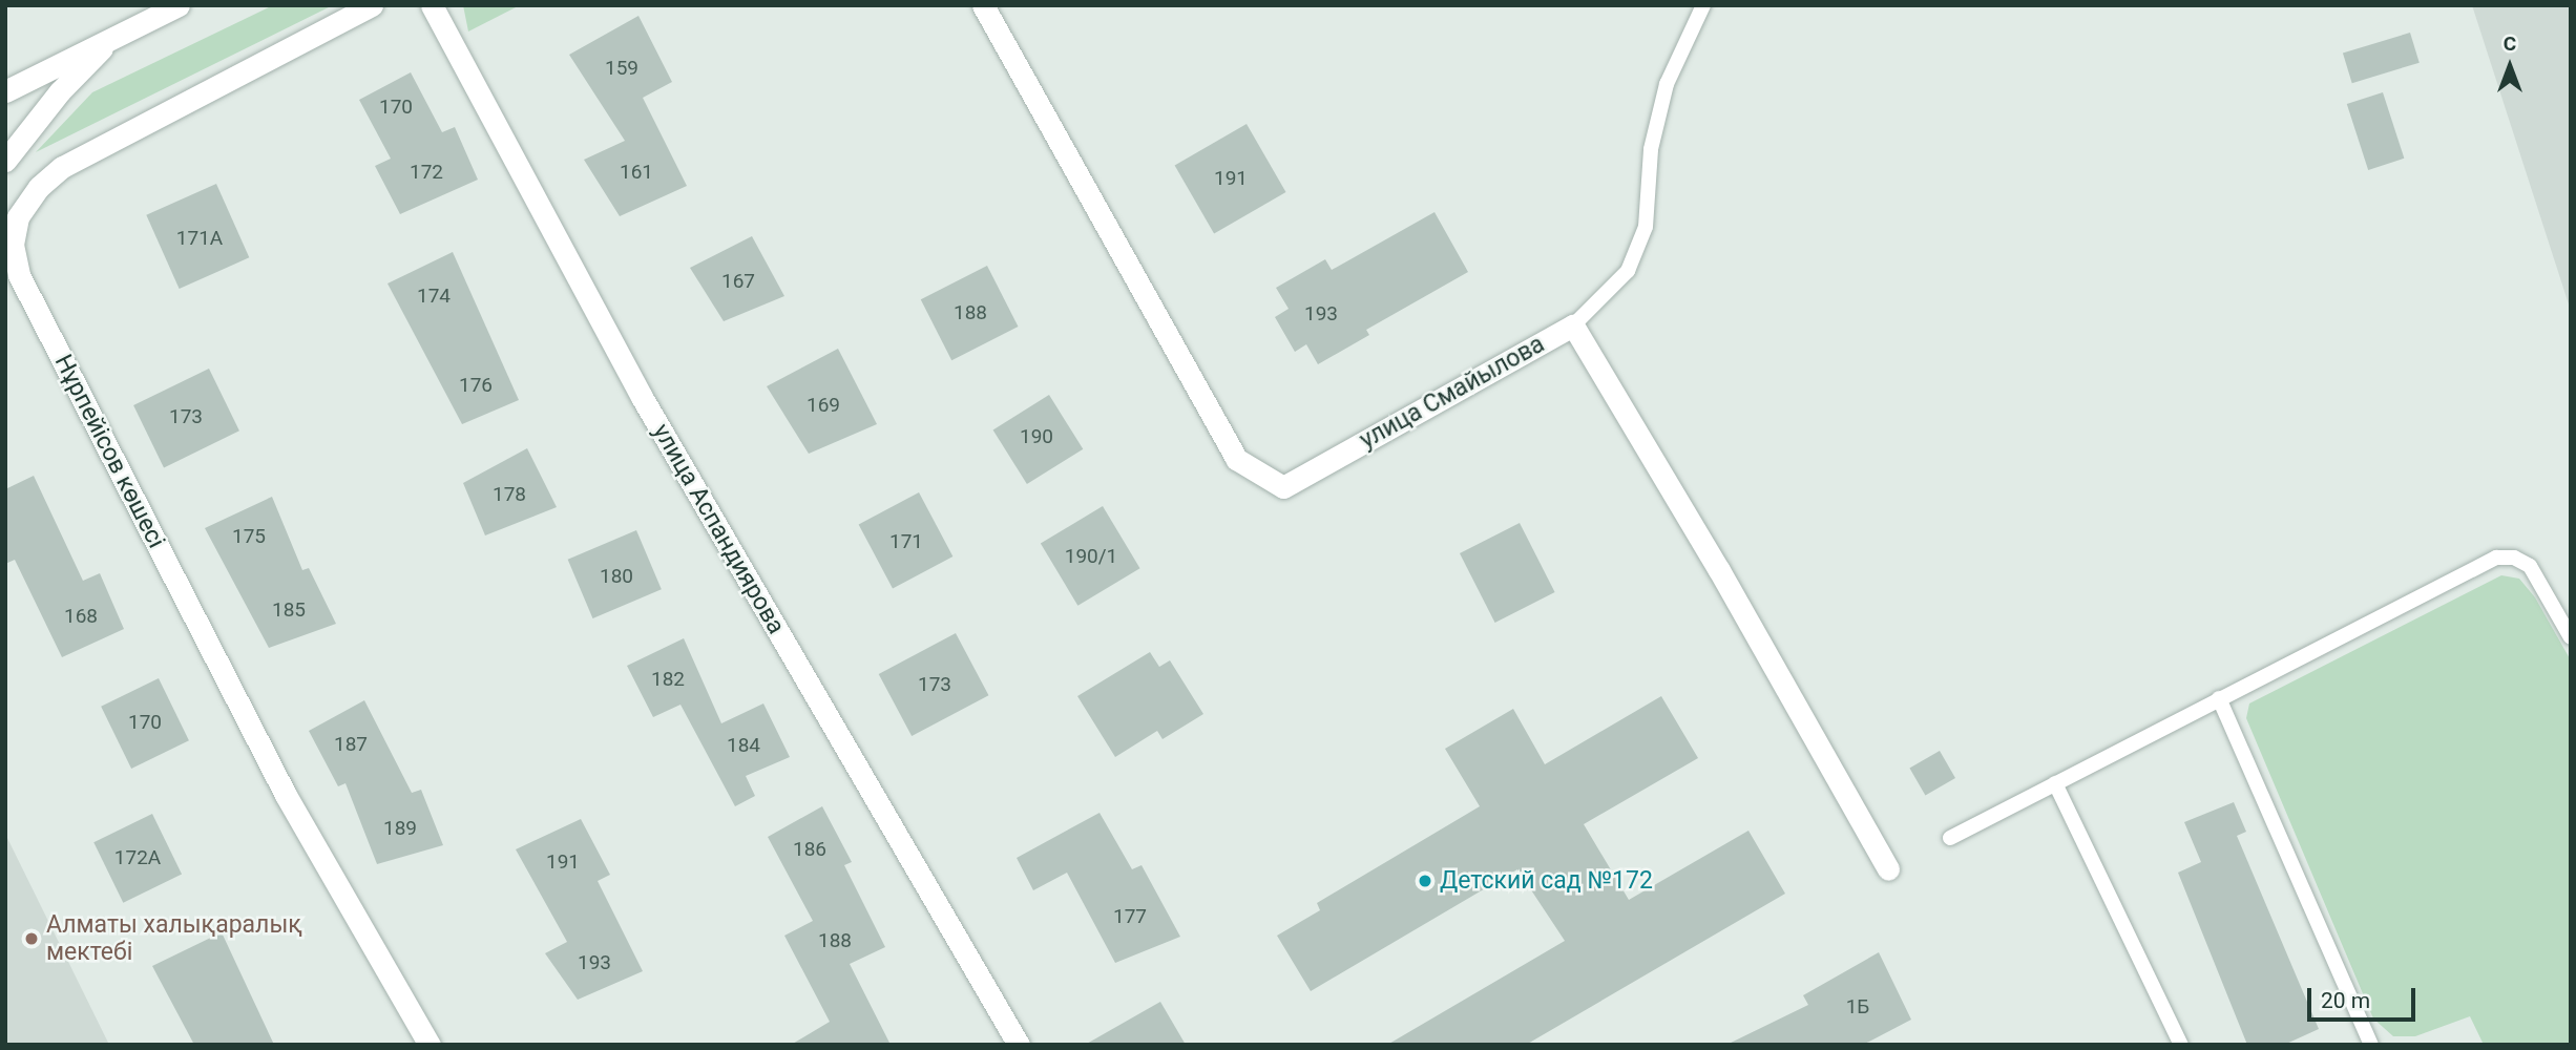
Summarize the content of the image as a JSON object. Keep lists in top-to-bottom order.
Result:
{
  "streets": {
    "street": ["улица Смайылова", "Нұрпейісов көшесі", "улица Аспандиярова"]
  },
  "places": ["Детский сад №172", "Алматы халықаралық мектебі"],
  "house_numbers": [
    "159",
    "170",
    "172",
    "161",
    "191",
    "171А",
    "167",
    "174",
    "188",
    "193",
    "176",
    "169",
    "173",
    "190",
    "178",
    "175",
    "171",
    "190/1",
    "180",
    "185",
    "168",
    "182",
    "173",
    "170",
    "187",
    "184",
    "189",
    "186",
    "172А",
    "191",
    "177",
    "188",
    "193",
    "1Б"
  ],
  "scale_bar": "20 m",
  "north": "top"
}
